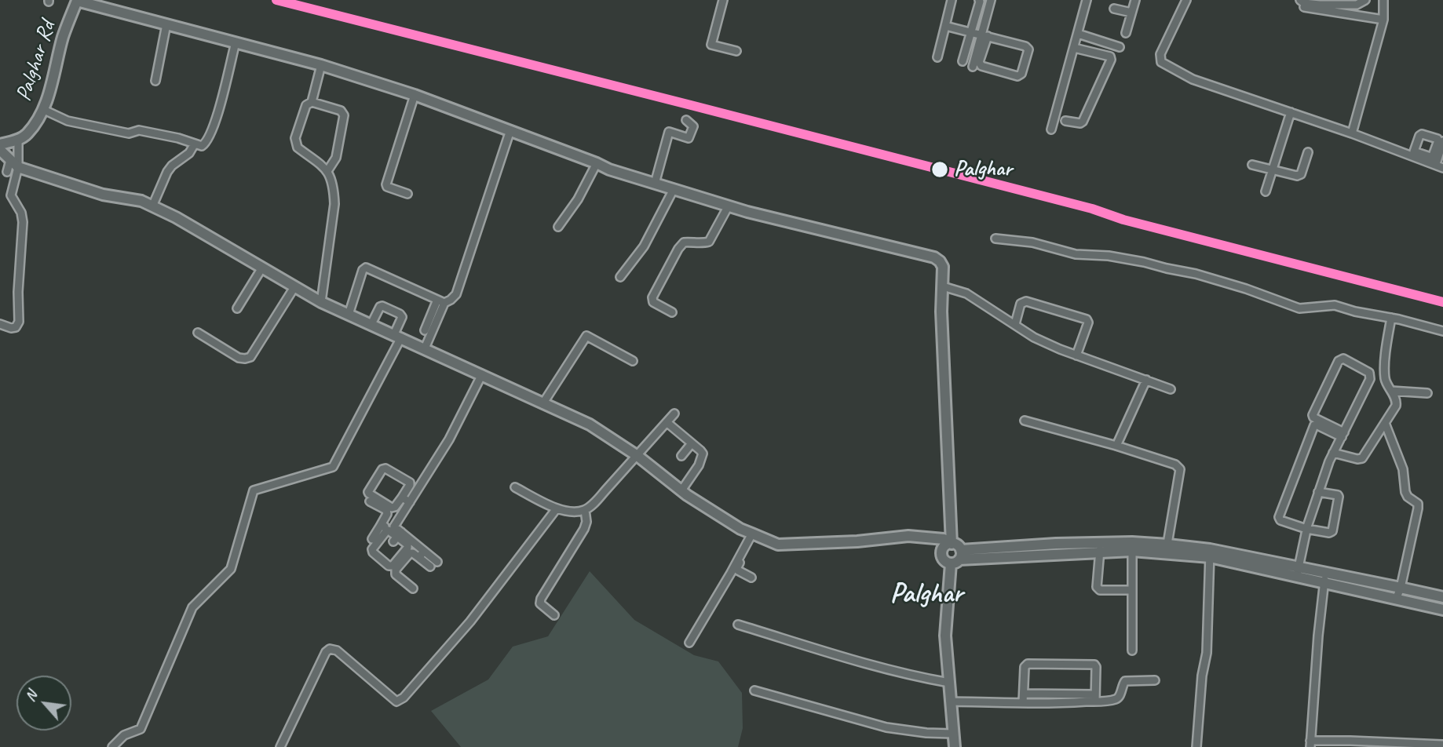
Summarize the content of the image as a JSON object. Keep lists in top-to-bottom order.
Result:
{
  "streets": {
    "street": ["Palghar Rd"]
  },
  "districts": ["Palghar"],
  "places": ["Palghar"],
  "north": "top left"
}
